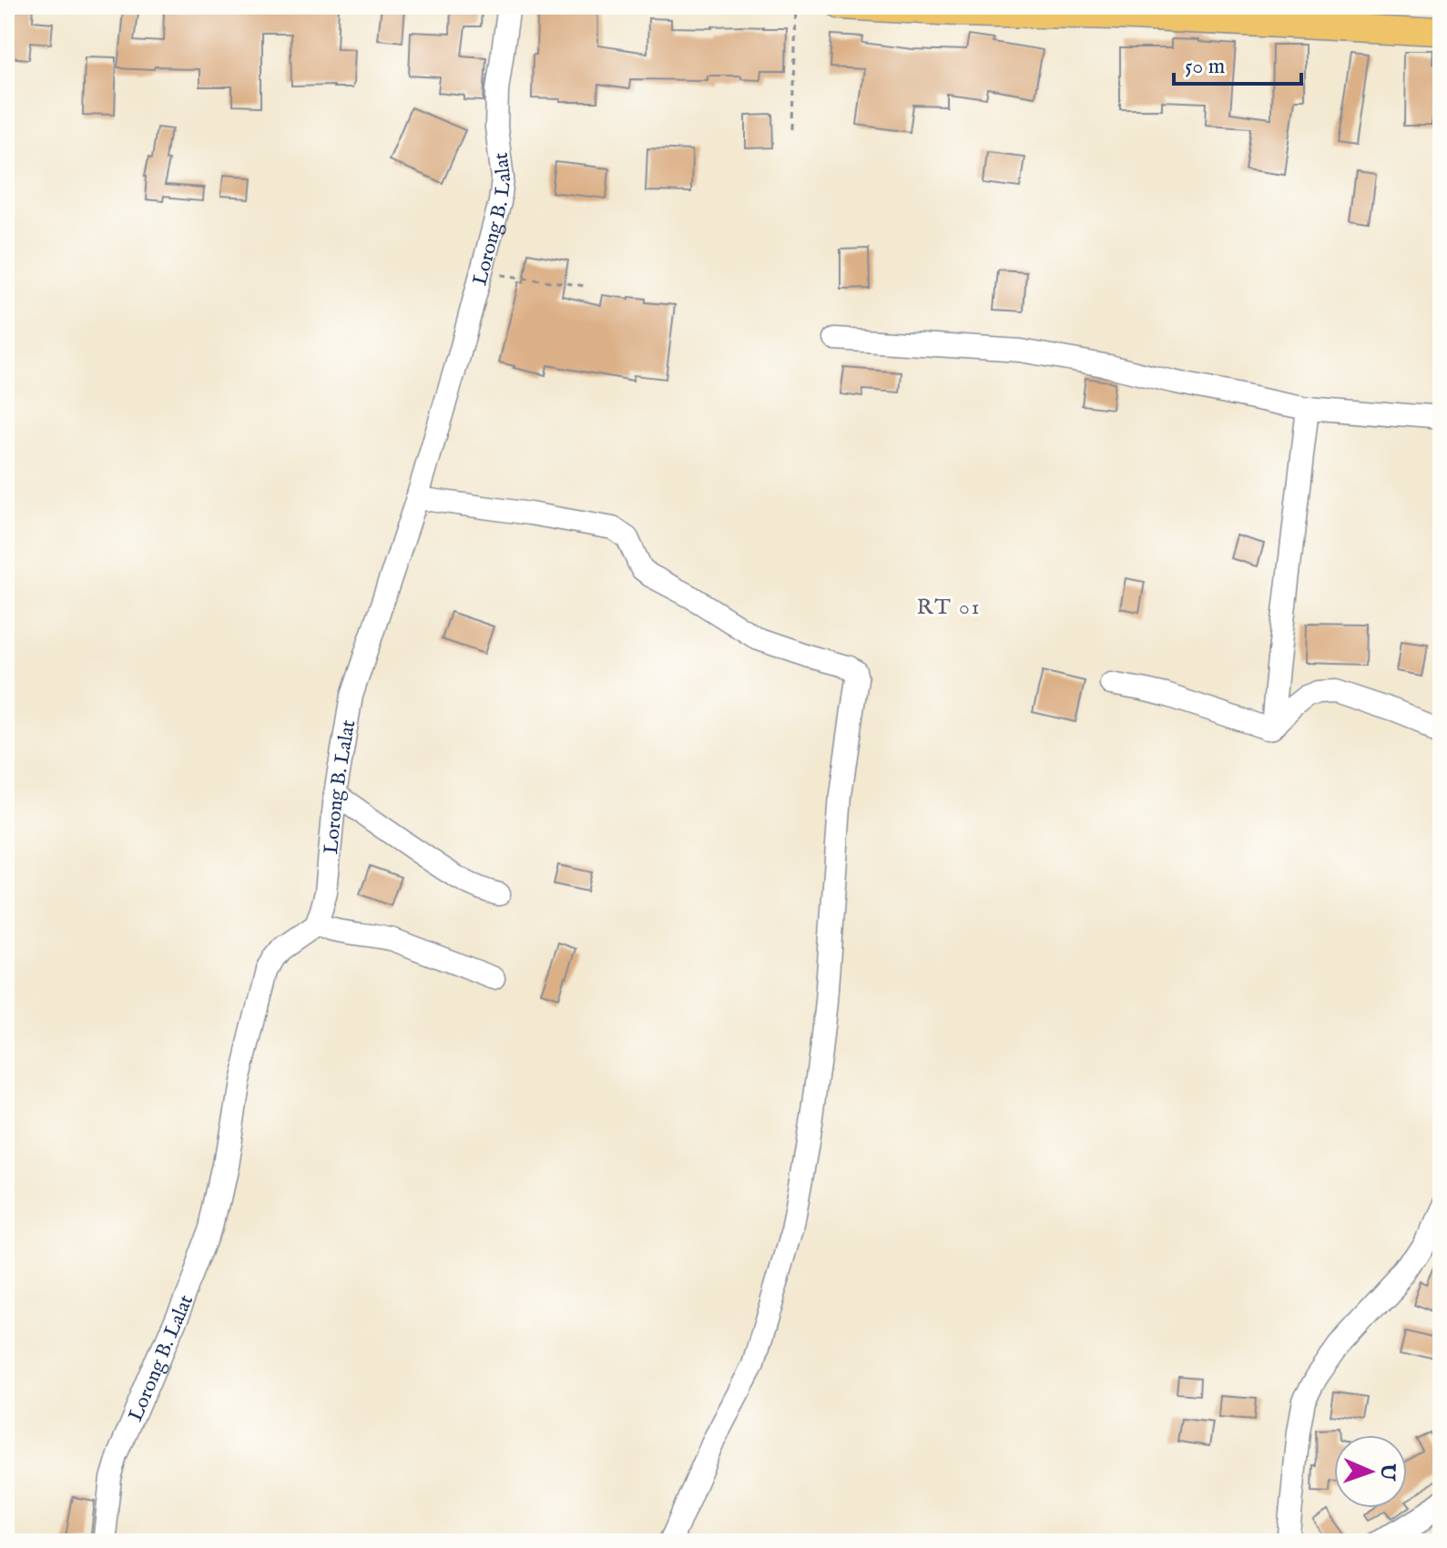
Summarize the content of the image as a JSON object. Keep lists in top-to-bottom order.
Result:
{
  "streets": {
    "street": ["Lorong B. Lalat"]
  },
  "districts": ["RT 01"],
  "scale_bar": "50 m",
  "north": "right"
}
